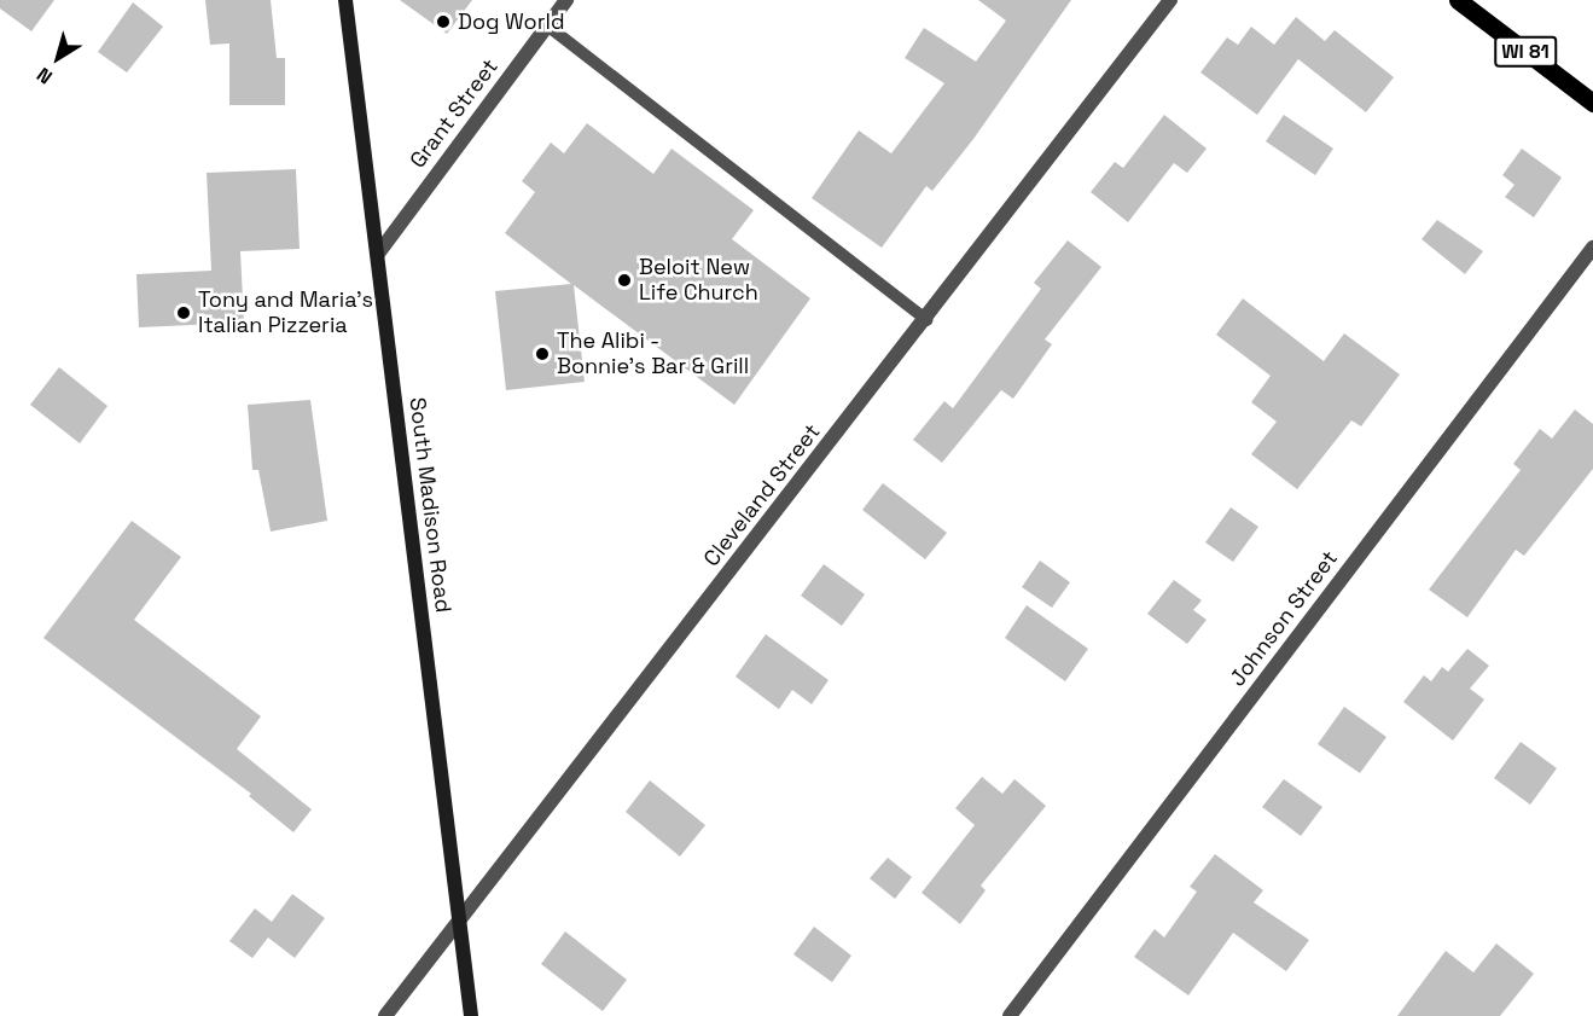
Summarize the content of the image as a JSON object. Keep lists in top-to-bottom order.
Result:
{
  "streets": {
    "main road": ["WI 81", "South Madison Road"],
    "street": ["Grant Street", "Cleveland Street", "Johnson Street"]
  },
  "crossings": [
    ["Grant Street", "South Madison Road"],
    ["Cleveland Street", "South Madison Road"]
  ],
  "places": [
    "Dog World",
    "Beloit New Life Church",
    "Tony and Maria's Italian Pizzeria",
    "The Alibi - Bonnie's Bar & Grill"
  ],
  "north": "bottom left"
}
